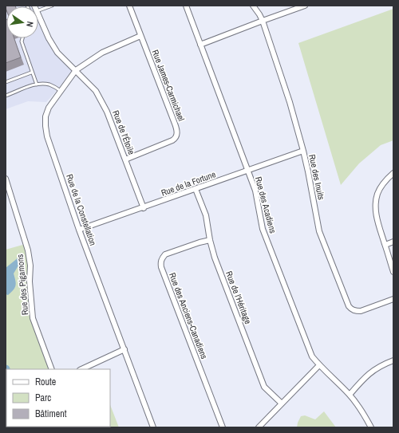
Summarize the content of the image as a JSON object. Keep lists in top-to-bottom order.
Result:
{
  "streets": {
    "street": [
      "Rue James-Carmichael",
      "Rue de l'Étoile",
      "Rue des Inuits",
      "Rue de la Fortune",
      "Rue des Acadiens",
      "Rue de la Constellation",
      "Rue des Pigamons",
      "Rue de l'Héritage",
      "Rue des Anciens-Canadiens"
    ]
  },
  "crossings": [
    ["Rue James-Carmichael", "Rue de l'Étoile"],
    ["Rue James-Carmichael", "Rue de la Constellation"],
    ["Rue de l'Étoile", "Rue de la Fortune"],
    ["Rue de l'Étoile", "Rue de la Constellation"],
    ["Rue des Inuits", "Rue de la Fortune"],
    ["Rue de la Fortune", "Rue des Acadiens"],
    ["Rue de la Fortune", "Rue de la Constellation"],
    ["Rue de la Fortune", "Rue de l'Héritage"],
    ["Rue de l'Héritage", "Rue des Anciens-Canadiens"]
  ],
  "legend": ["Route", "Parc", "Bâtiment"],
  "north": "right"
}
